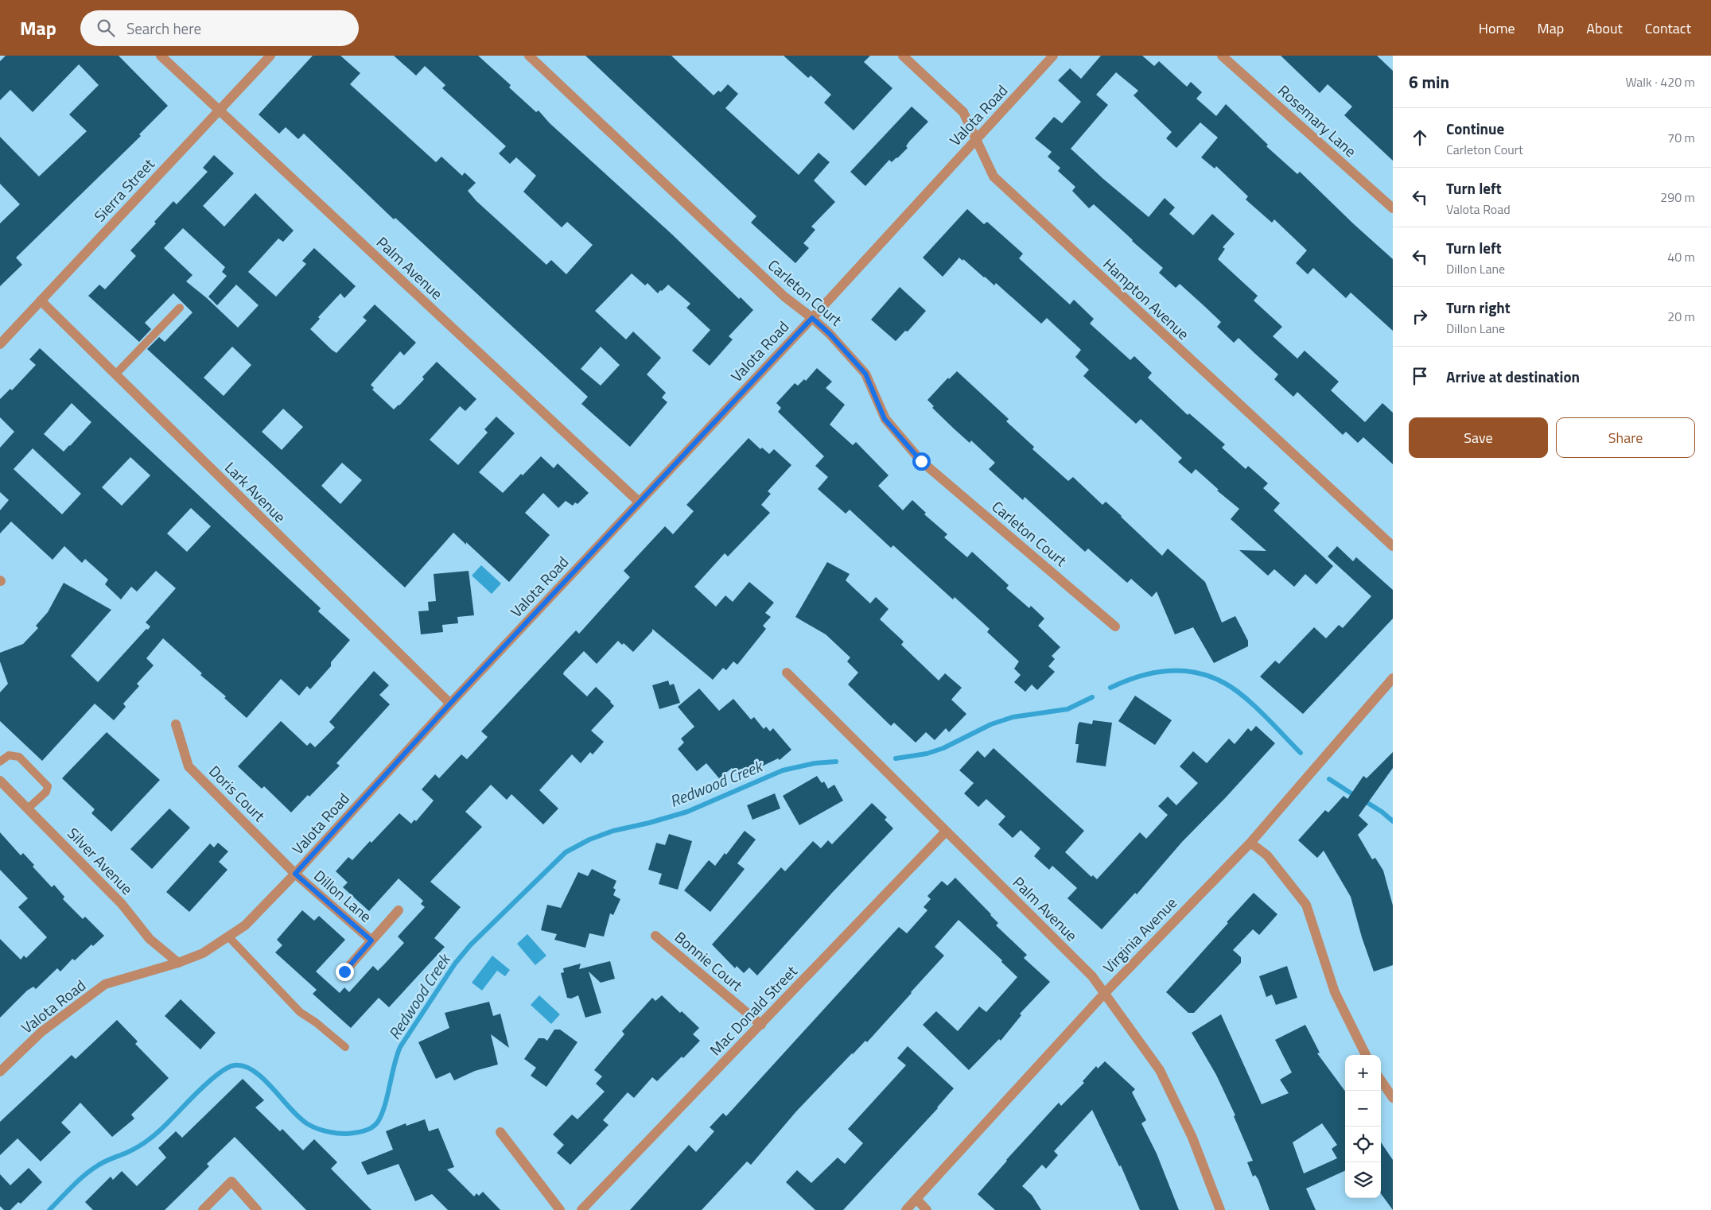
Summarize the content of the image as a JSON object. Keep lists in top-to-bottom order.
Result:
{
  "streets": {
    "street": [
      "Valota Road",
      "Rosemary Lane",
      "Sierra Street",
      "Palm Avenue",
      "Carleton Court",
      "Hampton Avenue",
      "Lark Avenue",
      "Doris Court",
      "Silver Avenue",
      "Dillon Lane",
      "Virginia Avenue",
      "Bonnie Court",
      "Mac Donald Street"
    ]
  },
  "crossings": [
    ["Valota Road", "Palm Avenue"],
    ["Valota Road", "Carleton Court"],
    ["Valota Road", "Hampton Avenue"],
    ["Valota Road", "Lark Avenue"],
    ["Valota Road", "Doris Court"],
    ["Valota Road", "Silver Avenue"],
    ["Valota Road", "Dillon Lane"],
    ["Sierra Street", "Palm Avenue"],
    ["Sierra Street", "Lark Avenue"],
    ["Palm Avenue", "Virginia Avenue"],
    ["Palm Avenue", "Mac Donald Street"],
    ["Doris Court", "Dillon Lane"],
    ["Bonnie Court", "Mac Donald Street"]
  ],
  "water": ["Redwood Creek"],
  "page": {
    "header": "Map",
    "search": "Search here",
    "nav": [
      "Home",
      "Map",
      "About",
      "Contact"
    ],
    "heading": ["6 min", "Walk · 420 m"],
    "list": [
      ["Continue", "Carleton Court", "70 m"],
      ["Turn left", "Valota Road", "290 m"],
      ["Turn left", "Dillon Lane", "40 m"],
      ["Turn right", "Dillon Lane", "20 m"],
      "Arrive at destination"
    ],
    "buttons": ["Save", "Share"],
    "map_buttons": ["+", "−"]
  }
}
